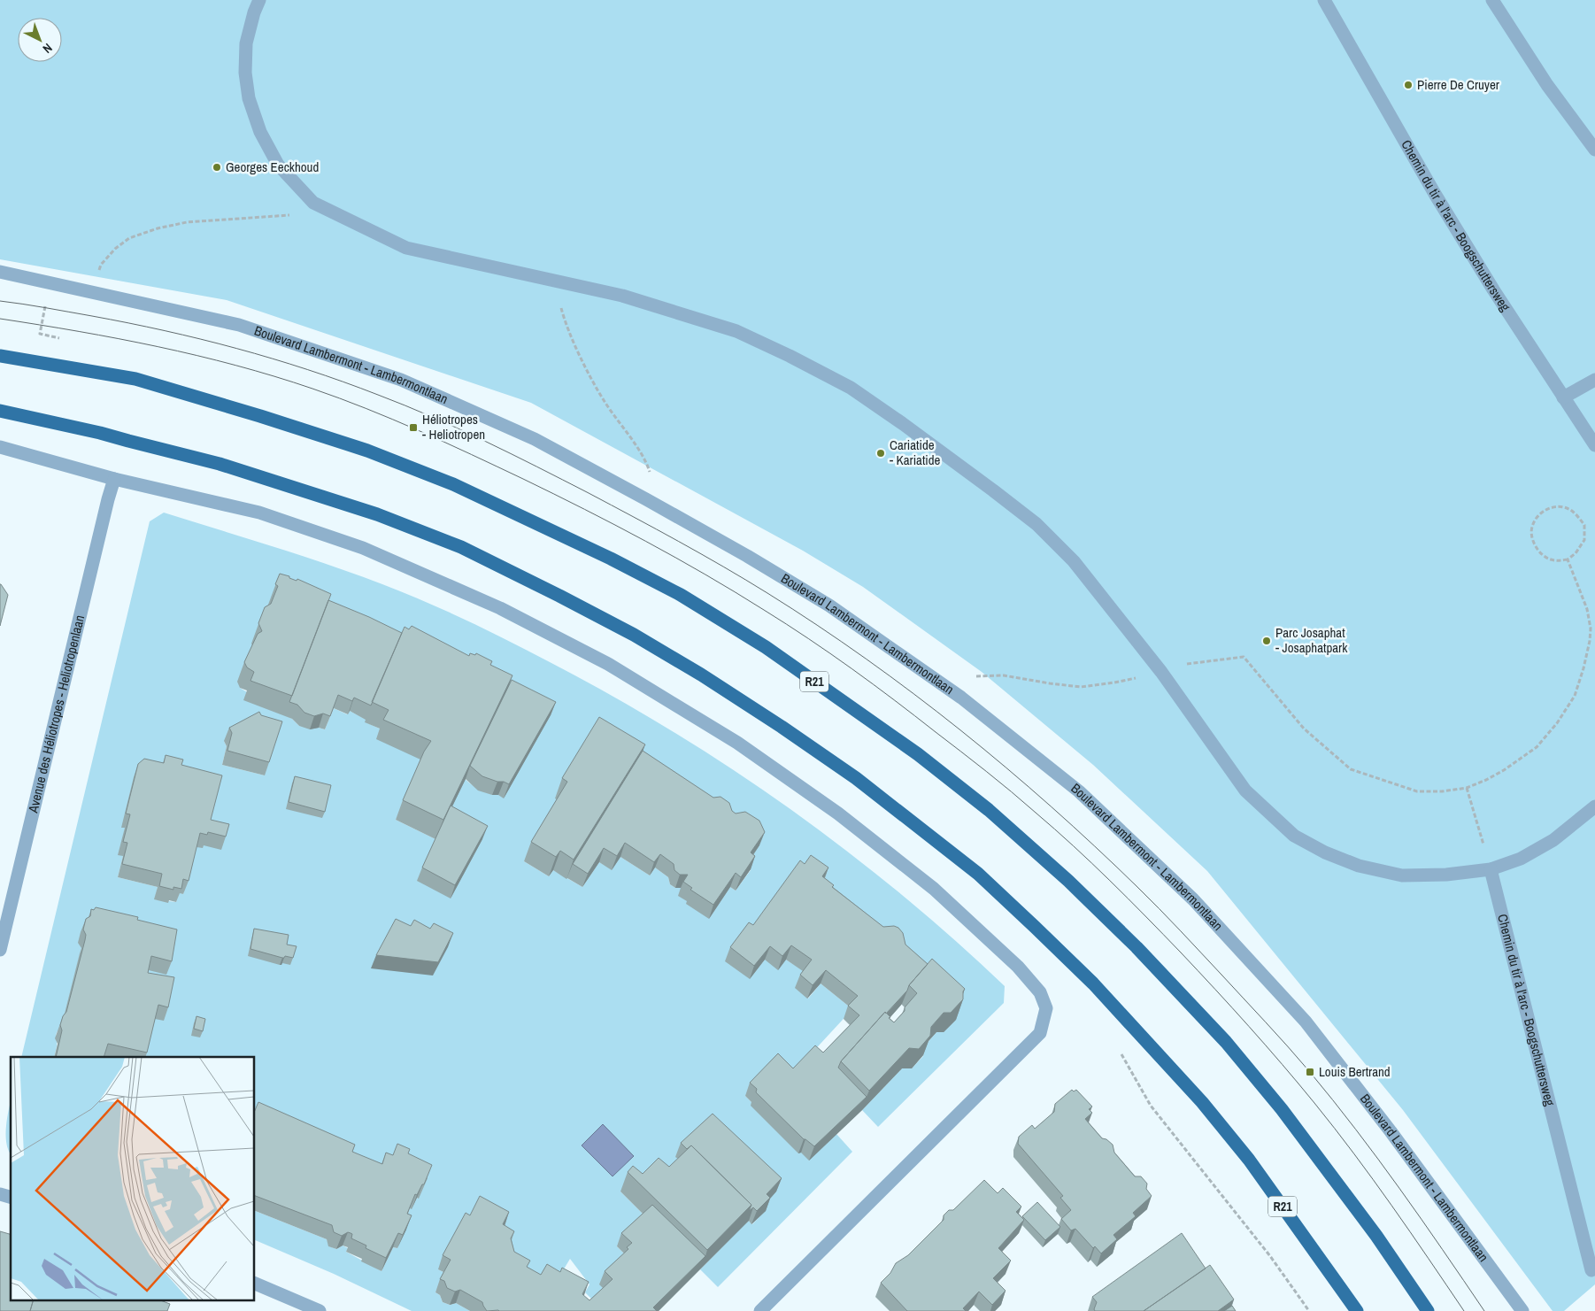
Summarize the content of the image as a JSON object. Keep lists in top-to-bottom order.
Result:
{
  "streets": {
    "main road": ["R21"],
    "street": ["Chemin du tir à l'arc - Boogschuttersweg", "Boulevard Lambermont - Lambermontlaan", "Avenue des Héliotropes - Heliotropenlaan"]
  },
  "places": {
    "other": [
      "Pierre De Cruyer",
      "Georges Eeckhoud",
      "Cariatide - Kariatide",
      "Parc Josaphat - Josaphatpark"
    ],
    "transit": ["Héliotropes - Heliotropen", "Louis Bertrand"]
  },
  "north": "bottom right"
}
